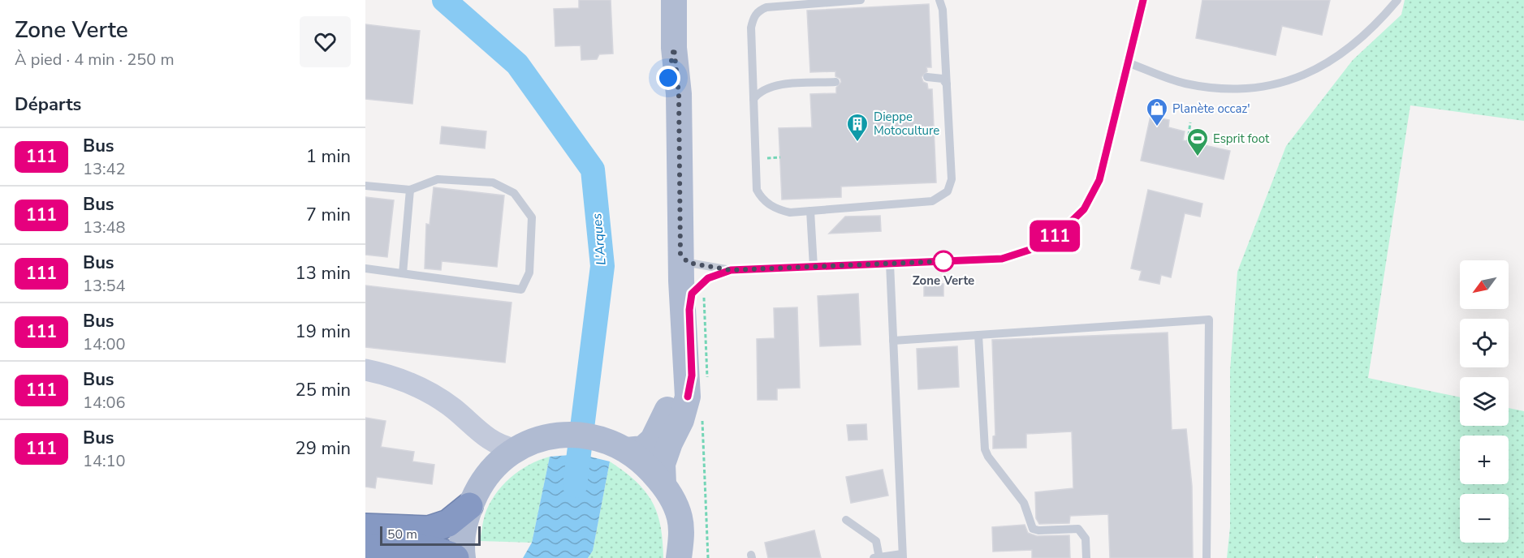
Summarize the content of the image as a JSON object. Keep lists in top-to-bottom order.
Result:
{
  "water": ["L'Arques"],
  "places": {
    "shop": ["Planète occaz'"],
    "building": ["Dieppe Motoculture"],
    "sports": ["Esprit foot"],
    "other": ["Zone Verte"]
  },
  "lines": ["bus line 111"],
  "scale_bar": "50 m",
  "north": "bottom left",
  "page": {
    "heading": [
      ["Zone Verte", "À pied · 4 min · 250 m"],
      "Départs"
    ],
    "on_map": "111",
    "list": [
      {
        "mark": "111",
        "name": "Bus",
        "note": "13:42",
        "value": "1 min"
      },
      {
        "mark": "111",
        "name": "Bus",
        "note": "13:48",
        "value": "7 min"
      },
      {
        "mark": "111",
        "name": "Bus",
        "note": "13:54",
        "value": "13 min"
      },
      {
        "mark": "111",
        "name": "Bus",
        "note": "14:00",
        "value": "19 min"
      },
      {
        "mark": "111",
        "name": "Bus",
        "note": "14:06",
        "value": "25 min"
      },
      {
        "mark": "111",
        "name": "Bus",
        "note": "14:10",
        "value": "29 min"
      }
    ],
    "map_buttons": ["+", "−"],
    "scale": "50 m"
  }
}
